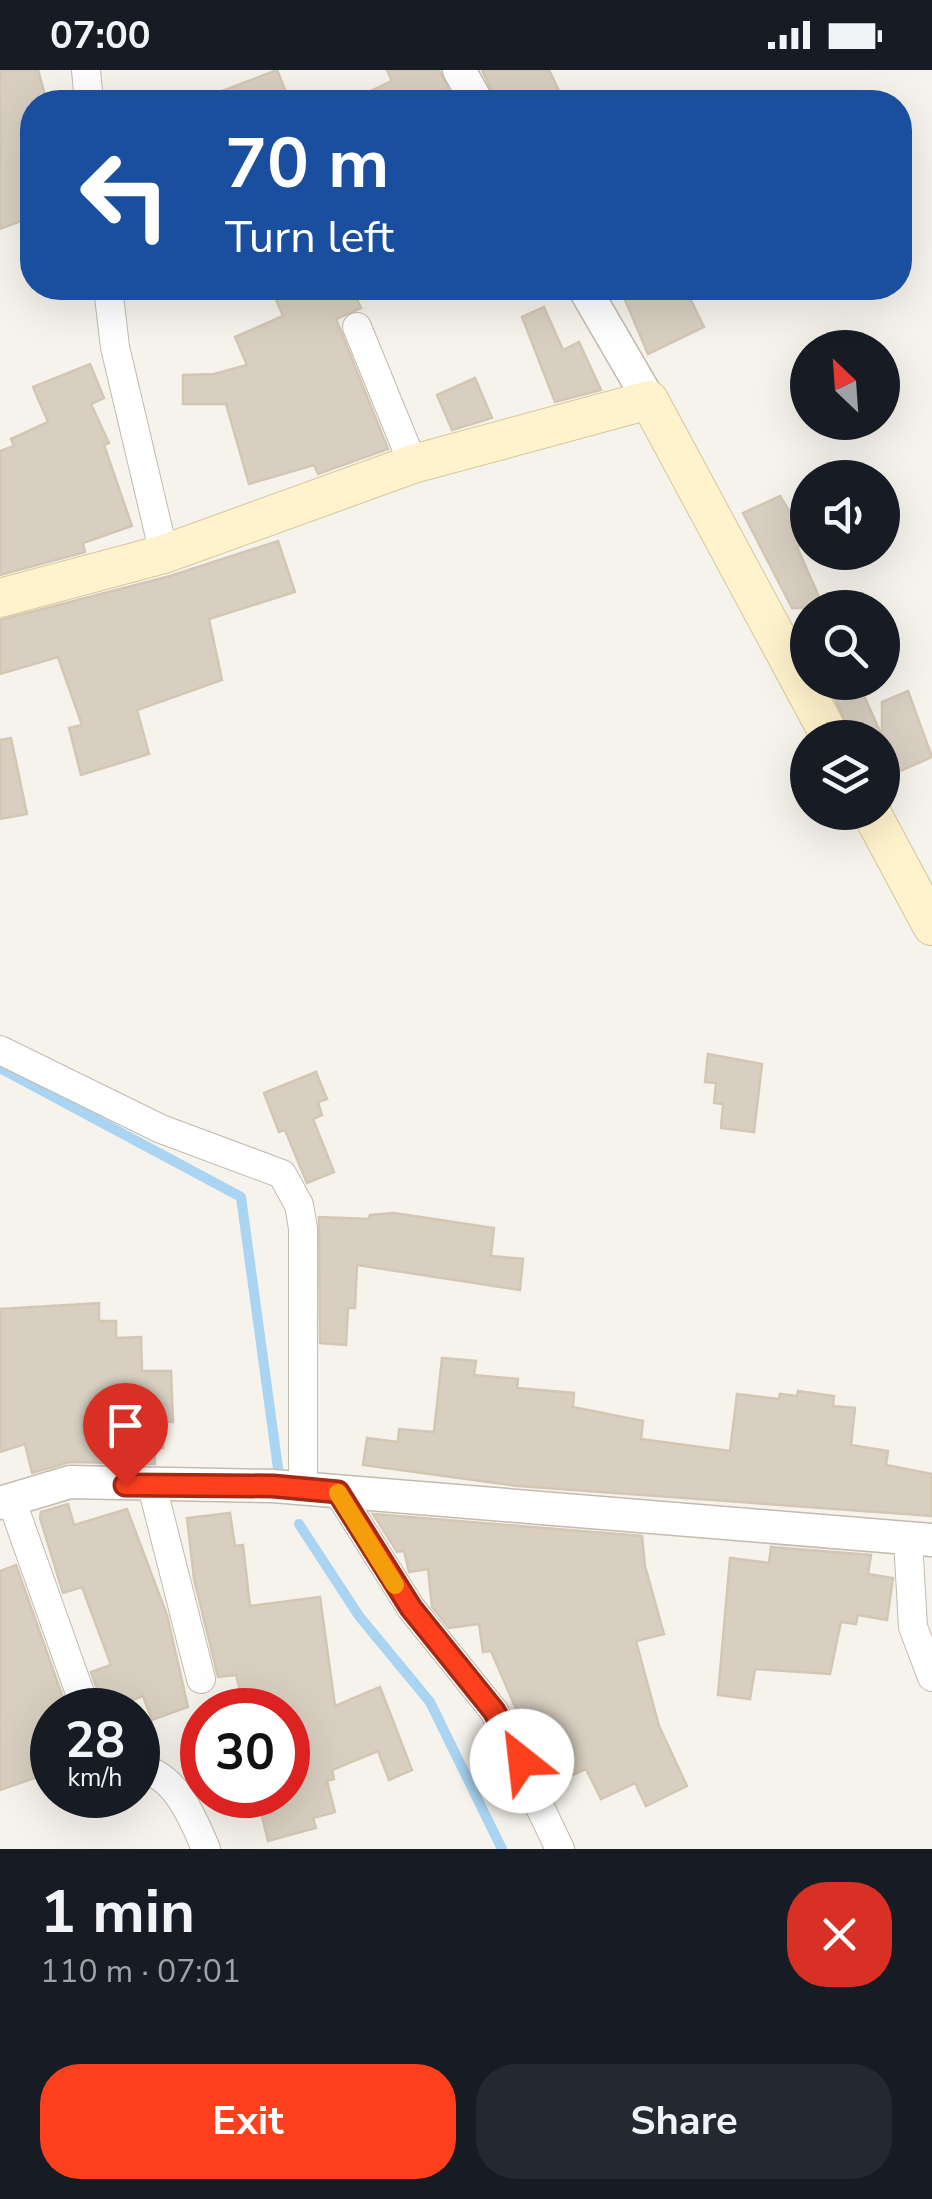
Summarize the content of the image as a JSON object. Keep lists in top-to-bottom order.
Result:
{
  "north": "top left",
  "page": {
    "status": "07:00",
    "turn": ["70 m", "Turn left"],
    "speed": "28 km/h",
    "limit": "30",
    "heading": ["1 min", "110 m · 07:01"],
    "buttons": ["Exit", "Share"]
  }
}
